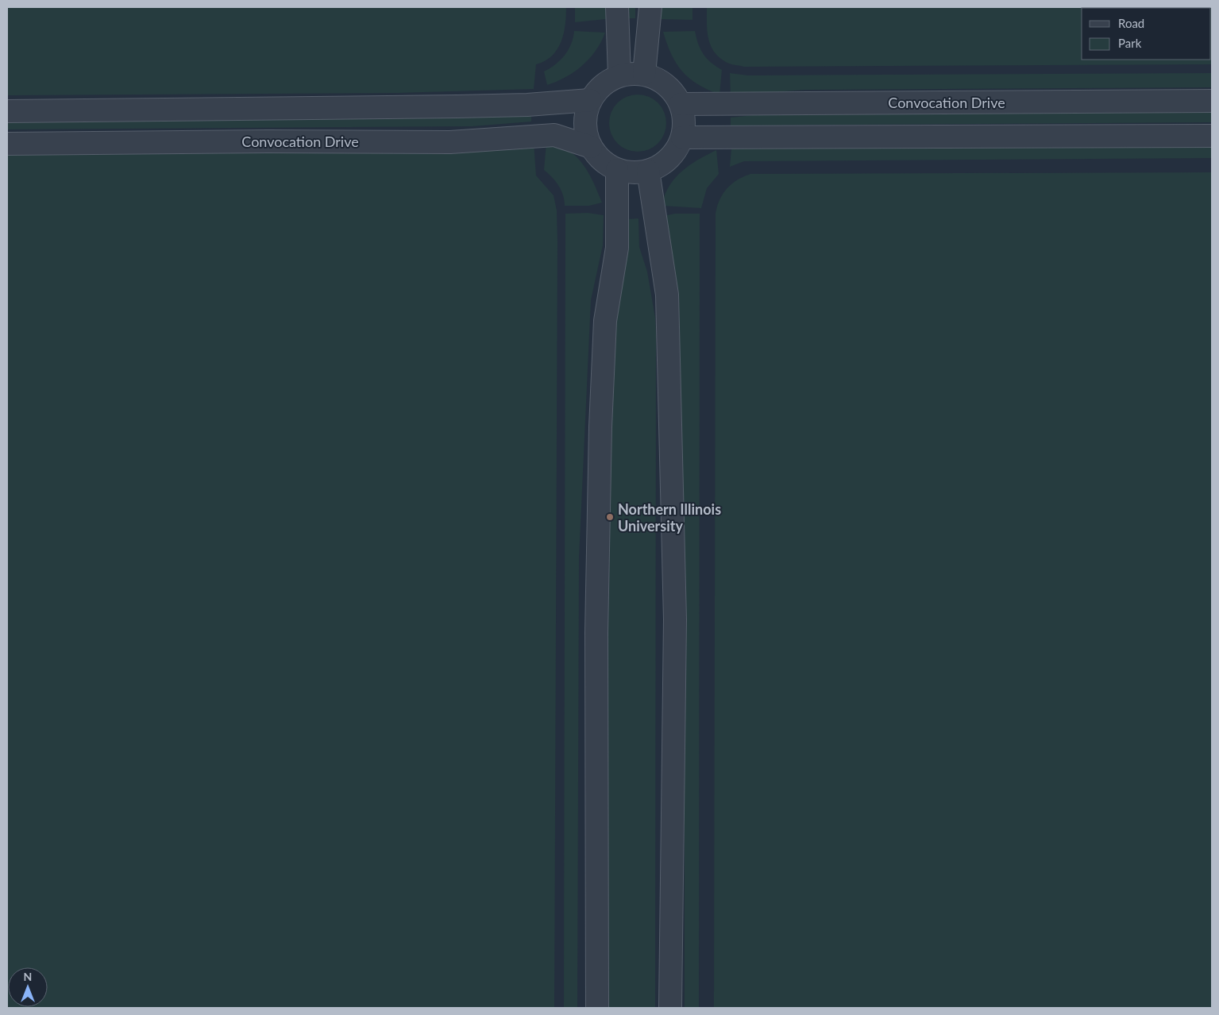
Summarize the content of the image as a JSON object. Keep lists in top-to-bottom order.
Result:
{
  "streets": {
    "street": ["Convocation Drive"]
  },
  "places": ["Northern Illinois University"],
  "legend": ["Road", "Park"],
  "north": "top"
}
